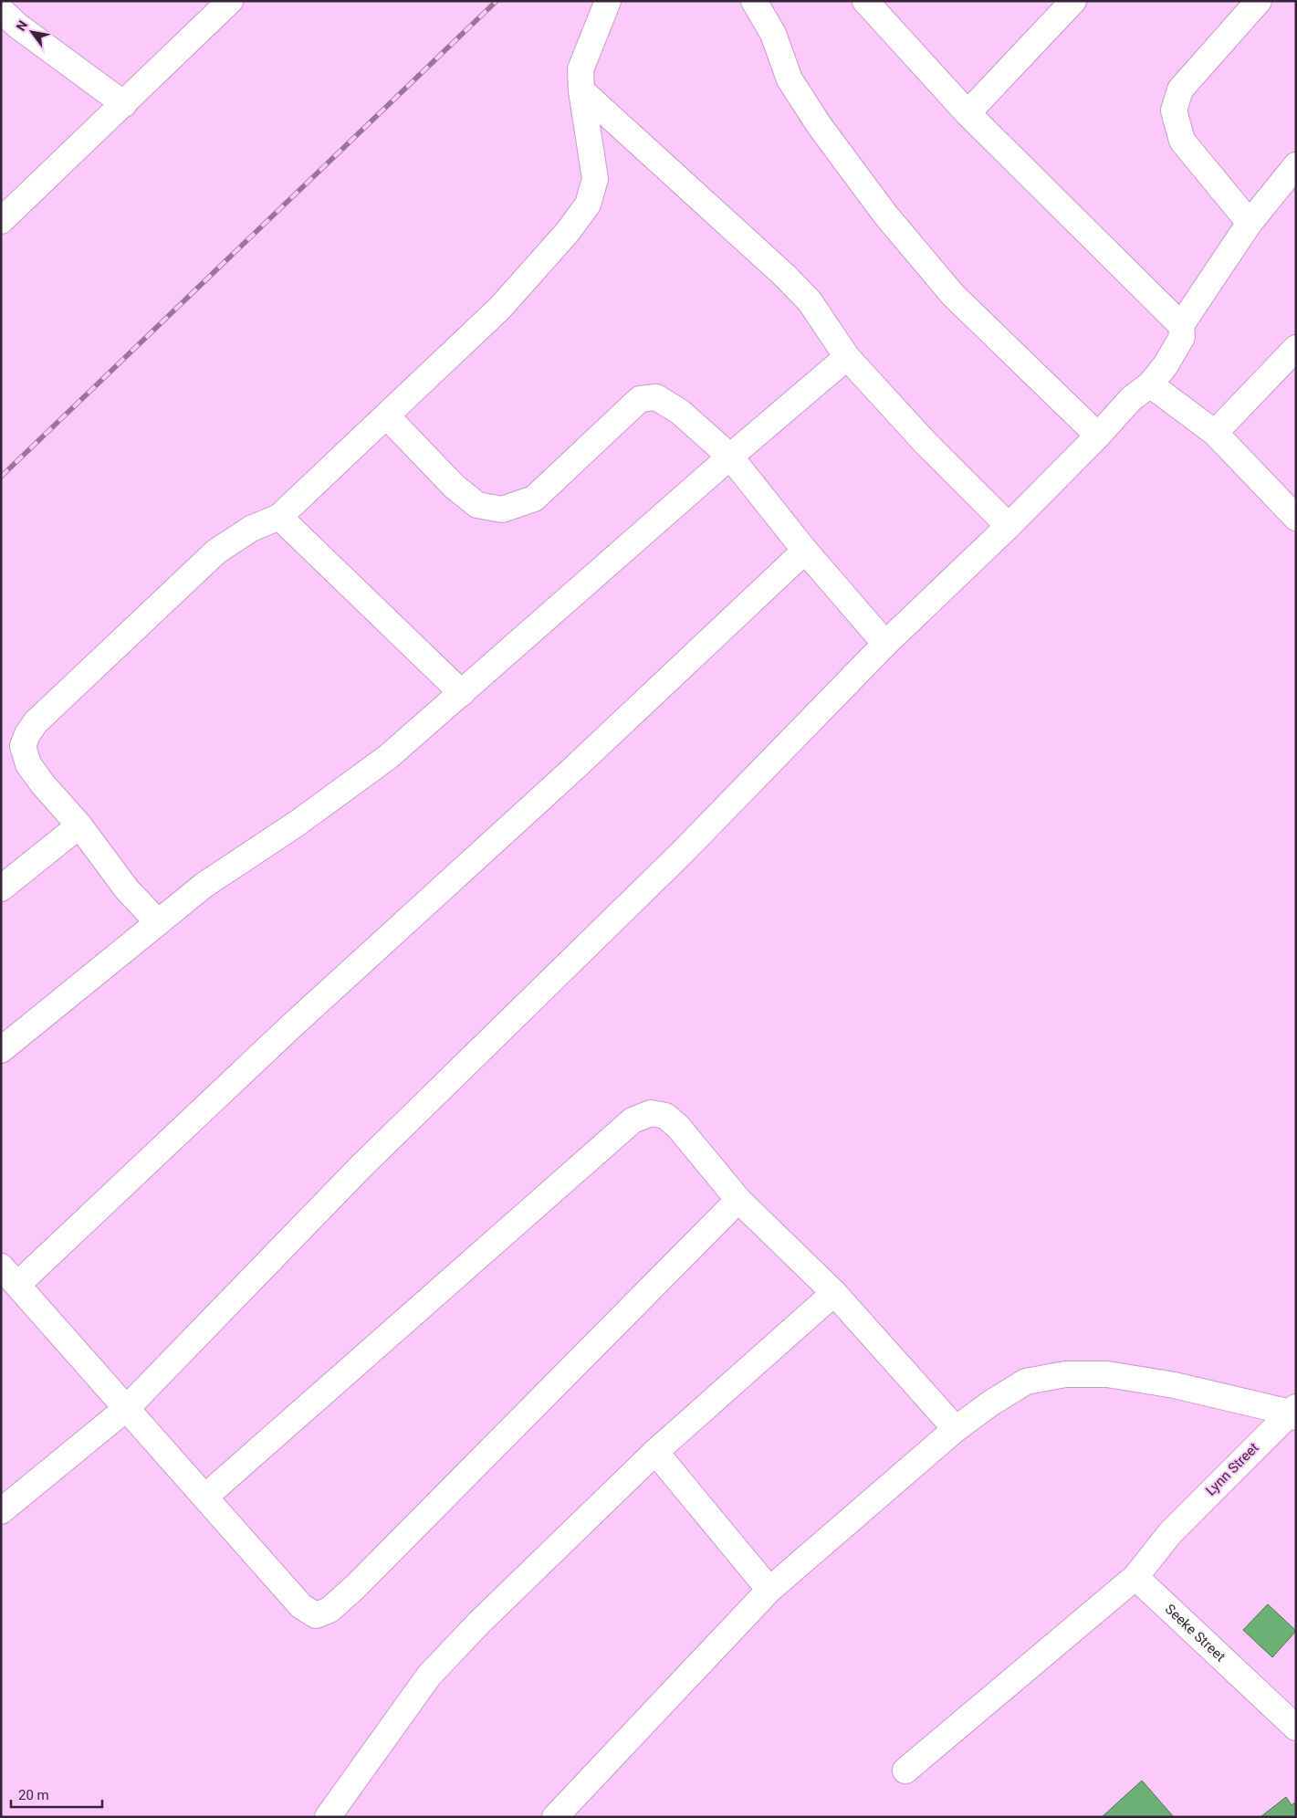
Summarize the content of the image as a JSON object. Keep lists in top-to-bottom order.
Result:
{
  "streets": {
    "street": ["Lynn Street", "Seeke Street"]
  },
  "crossings": [
    ["Lynn Street", "Seeke Street"]
  ],
  "scale_bar": "20 m",
  "north": "top left"
}
